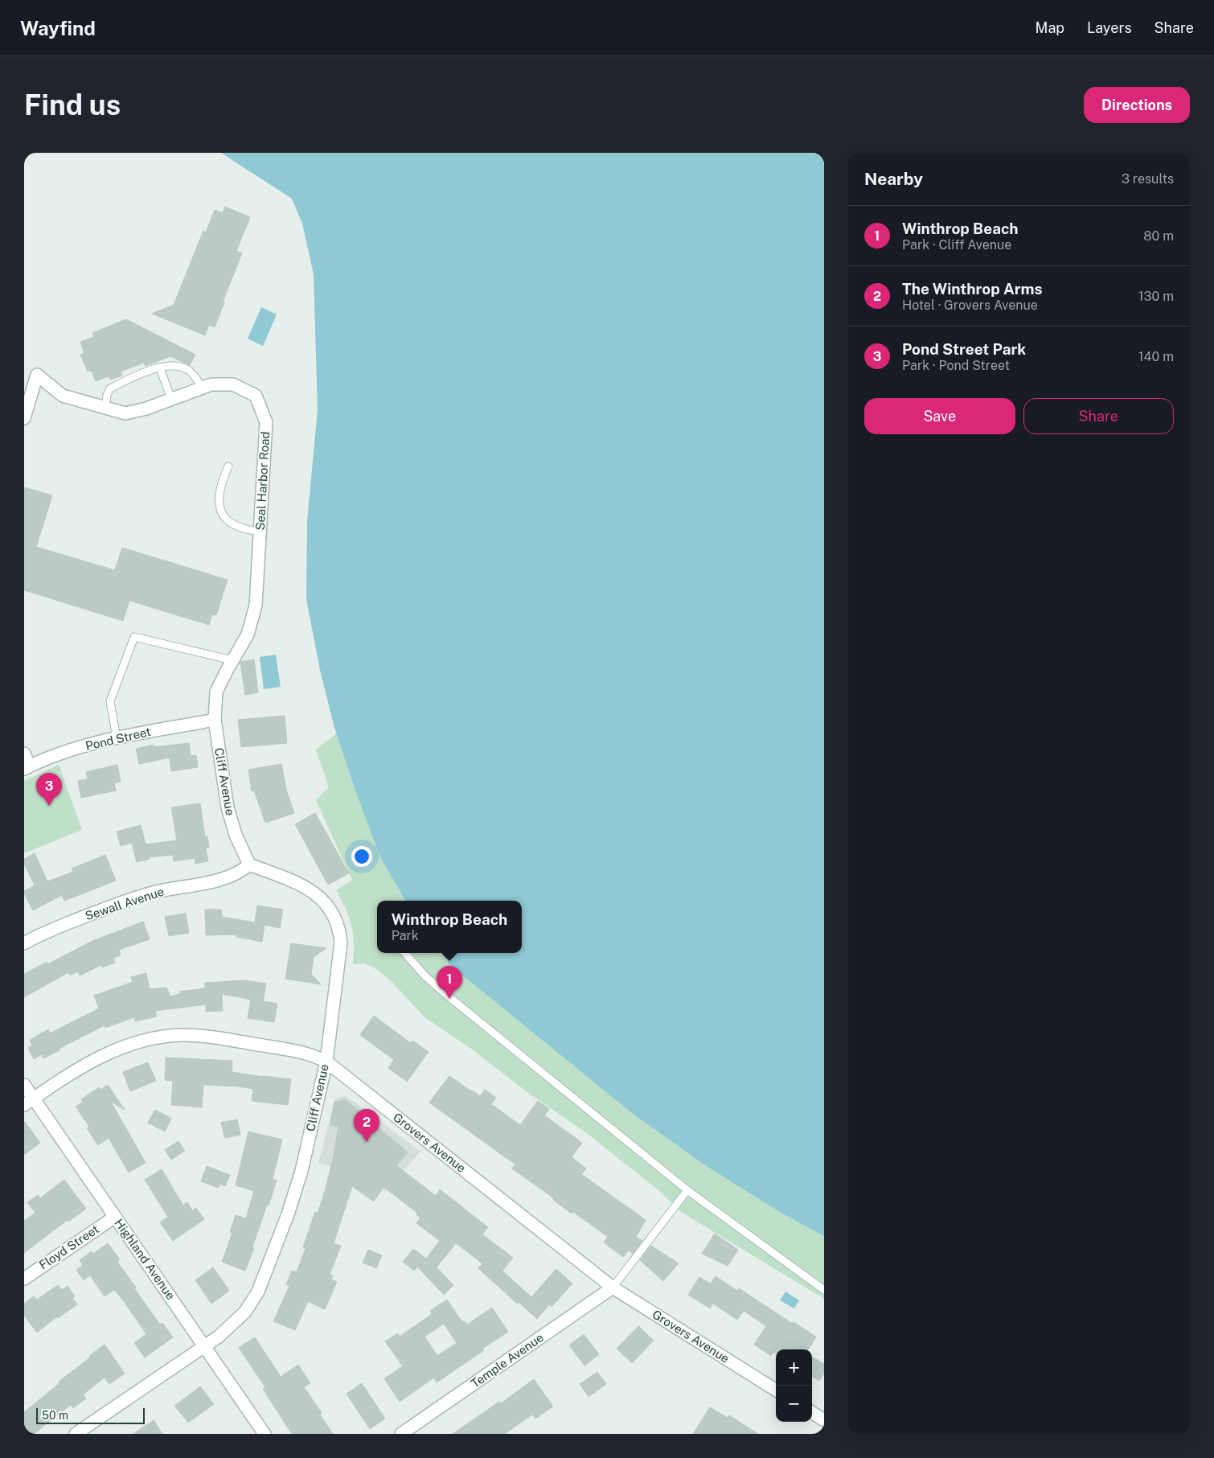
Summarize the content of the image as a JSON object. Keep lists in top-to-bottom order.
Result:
{
  "streets": {
    "street": [
      "Seal Harbor Road",
      "Pond Street",
      "Cliff Avenue",
      "Sewall Avenue",
      "Grovers Avenue",
      "Floyd Street",
      "Highland Avenue",
      "Temple Avenue"
    ]
  },
  "crossings": [
    ["Seal Harbor Road", "Pond Street"],
    ["Seal Harbor Road", "Cliff Avenue"],
    ["Pond Street", "Cliff Avenue"],
    ["Cliff Avenue", "Sewall Avenue"],
    ["Cliff Avenue", "Grovers Avenue"],
    ["Cliff Avenue", "Highland Avenue"],
    ["Grovers Avenue", "Highland Avenue"],
    ["Grovers Avenue", "Temple Avenue"],
    ["Floyd Street", "Highland Avenue"]
  ],
  "scale_bar": "50 m",
  "page": {
    "header": "Wayfind",
    "nav": ["Map", "Layers", "Share"],
    "buttons": [
      "Directions",
      ["Save", "Share"]
    ],
    "title": "Find us",
    "heading": ["Nearby", "3 results"],
    "list": [
      {
        "mark": "1",
        "name": "Winthrop Beach",
        "note": "Park · Cliff Avenue",
        "value": "80 m"
      },
      {
        "mark": "2",
        "name": "The Winthrop Arms",
        "note": "Hotel · Grovers Avenue",
        "value": "130 m"
      },
      {
        "mark": "3",
        "name": "Pond Street Park",
        "note": "Park · Pond Street",
        "value": "140 m"
      }
    ],
    "pins": ["3", "1", "2"],
    "popup": ["Winthrop Beach", "Park"],
    "map_buttons": ["+", "−"],
    "scale": "50 m"
  }
}
